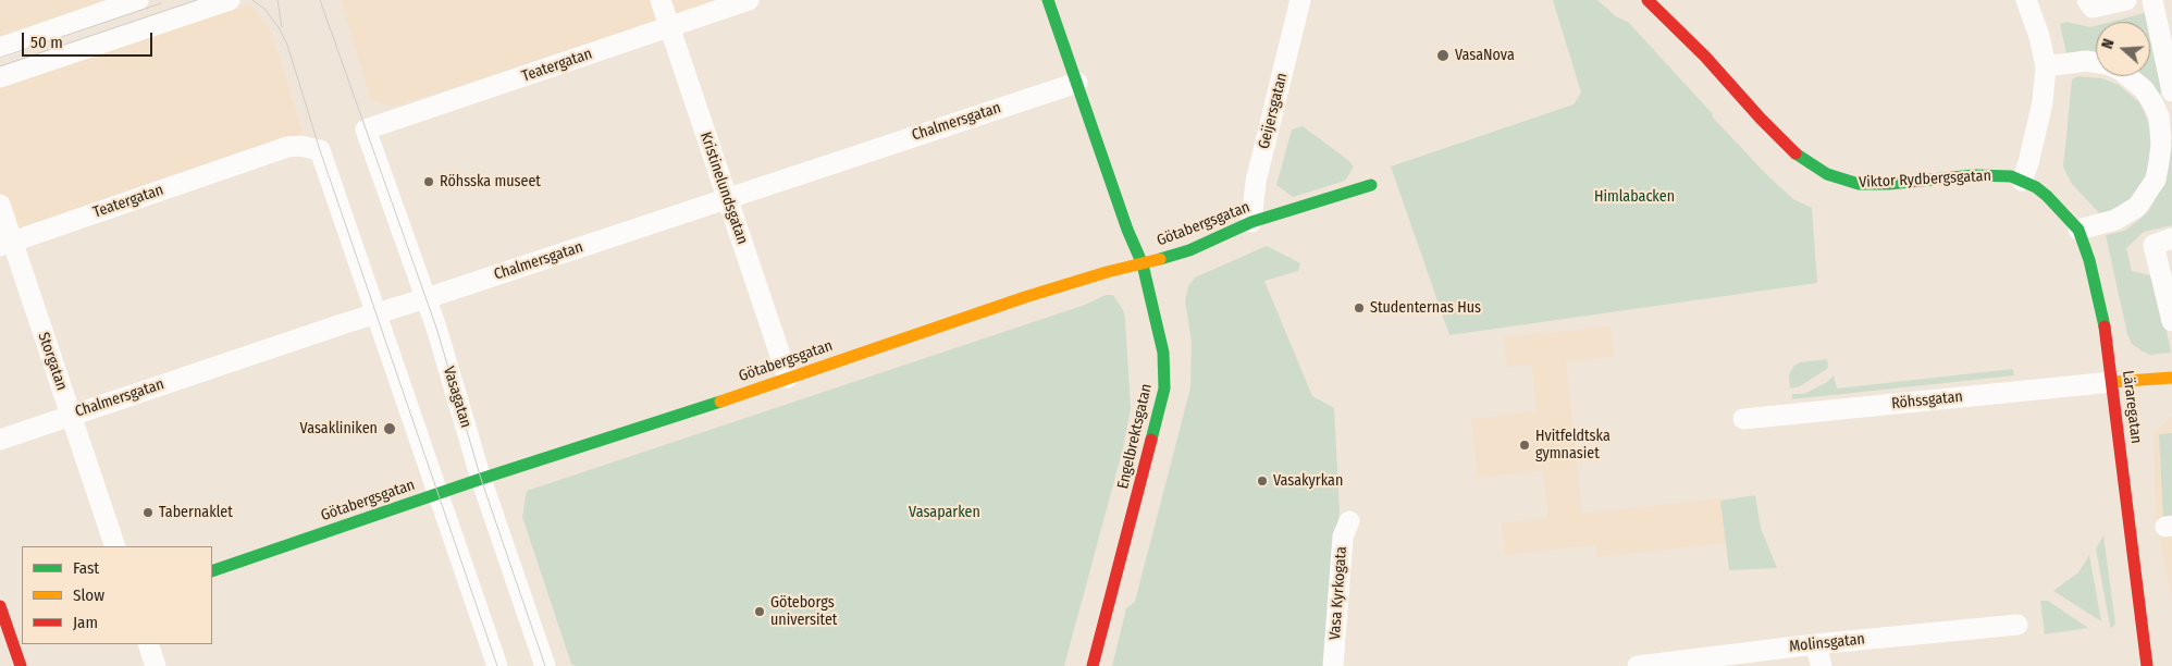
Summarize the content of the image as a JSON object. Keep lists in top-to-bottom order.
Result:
{
  "streets": {
    "street": [
      "Teatergatan",
      "Geijersgatan",
      "Chalmersgatan",
      "Viktor Rydbergsgatan",
      "Kristinelundsgatan",
      "Götabergsgatan",
      "Storgatan",
      "Vasagatan",
      "Röhssgatan",
      "Läraregatan",
      "Engelbrektsgatan",
      "Vasa Kyrkogata",
      "Molinsgatan"
    ]
  },
  "crossings": [
    ["Teatergatan", "Chalmersgatan"],
    ["Teatergatan", "Kristinelundsgatan"],
    ["Teatergatan", "Storgatan"],
    ["Teatergatan", "Vasagatan"],
    ["Geijersgatan", "Götabergsgatan"],
    ["Chalmersgatan", "Kristinelundsgatan"],
    ["Chalmersgatan", "Storgatan"],
    ["Chalmersgatan", "Vasagatan"],
    ["Chalmersgatan", "Engelbrektsgatan"],
    ["Viktor Rydbergsgatan", "Läraregatan"],
    ["Kristinelundsgatan", "Götabergsgatan"],
    ["Götabergsgatan", "Vasagatan"],
    ["Götabergsgatan", "Engelbrektsgatan"],
    ["Röhssgatan", "Läraregatan"]
  ],
  "parks": ["Himlabacken", "Vasaparken"],
  "places": [
    "VasaNova",
    "Röhsska museet",
    "Studenternas Hus",
    "Vasakliniken",
    "Hvitfeldtska gymnasiet",
    "Vasakyrkan",
    "Tabernaklet",
    "Göteborgs universitet"
  ],
  "legend": ["Fast", "Slow", "Jam"],
  "scale_bar": "50 m",
  "north": "left"
}
